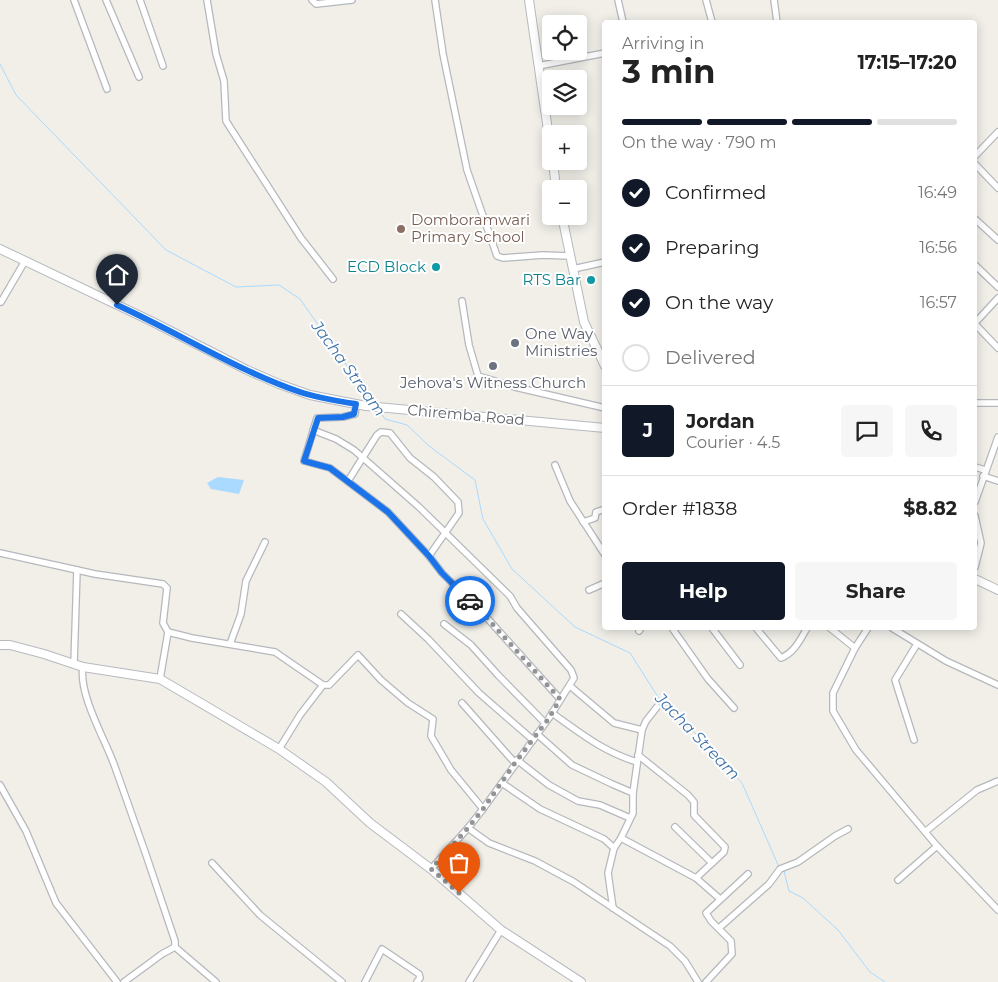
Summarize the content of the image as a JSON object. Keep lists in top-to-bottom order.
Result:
{
  "streets": {
    "street": ["Chiremba Road"]
  },
  "water": ["Jacha Stream"],
  "places": [
    "Domboramwari Primary School",
    "ECD Block",
    "RTS Bar",
    "One Way Ministries",
    "Jehova's Witness Church"
  ],
  "page": {
    "map_buttons": ["+", "−"],
    "heading": ["3 min", "Arriving in", "17:15–17:20"],
    "panel": [
      "Jordan",
      "Courier · 4.5",
      "Order #1838",
      "$8.82"
    ],
    "bar": "On the way · 790 m",
    "list": [
      ["Confirmed", "16:49"],
      ["Preparing", "16:56"],
      ["On the way", "16:57"],
      "Delivered"
    ],
    "round": "J",
    "buttons": ["Help", "Share"]
  }
}
